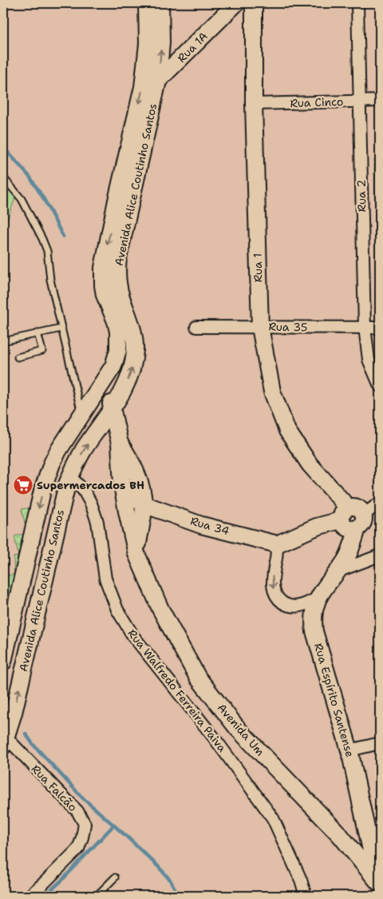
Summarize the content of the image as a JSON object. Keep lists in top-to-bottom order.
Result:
{
  "streets": {
    "street": [
      "Rua 1A",
      "Rua Cinco",
      "Avenida Alice Coutinho Santos",
      "Rua 2",
      "Rua 1",
      "Rua 35",
      "Rua 34",
      "Rua Walfredo Ferreira Paiva",
      "Rua Espírito Santense",
      "Avenida Um",
      "Rua Falcão"
    ]
  },
  "crossings": [
    ["Rua 1A", "Avenida Alice Coutinho Santos"],
    ["Rua Cinco", "Rua 2"],
    ["Rua Cinco", "Rua 1"],
    ["Avenida Alice Coutinho Santos", "Rua Walfredo Ferreira Paiva"],
    ["Avenida Alice Coutinho Santos", "Avenida Um"],
    ["Avenida Alice Coutinho Santos", "Rua Falcão"],
    ["Rua 2", "Rua 35"],
    ["Rua 1", "Rua 35"],
    ["Rua 34", "Avenida Um"],
    ["Rua Espírito Santense", "Avenida Um"]
  ],
  "places": {
    "supermarket": ["Supermercados BH"]
  }
}
